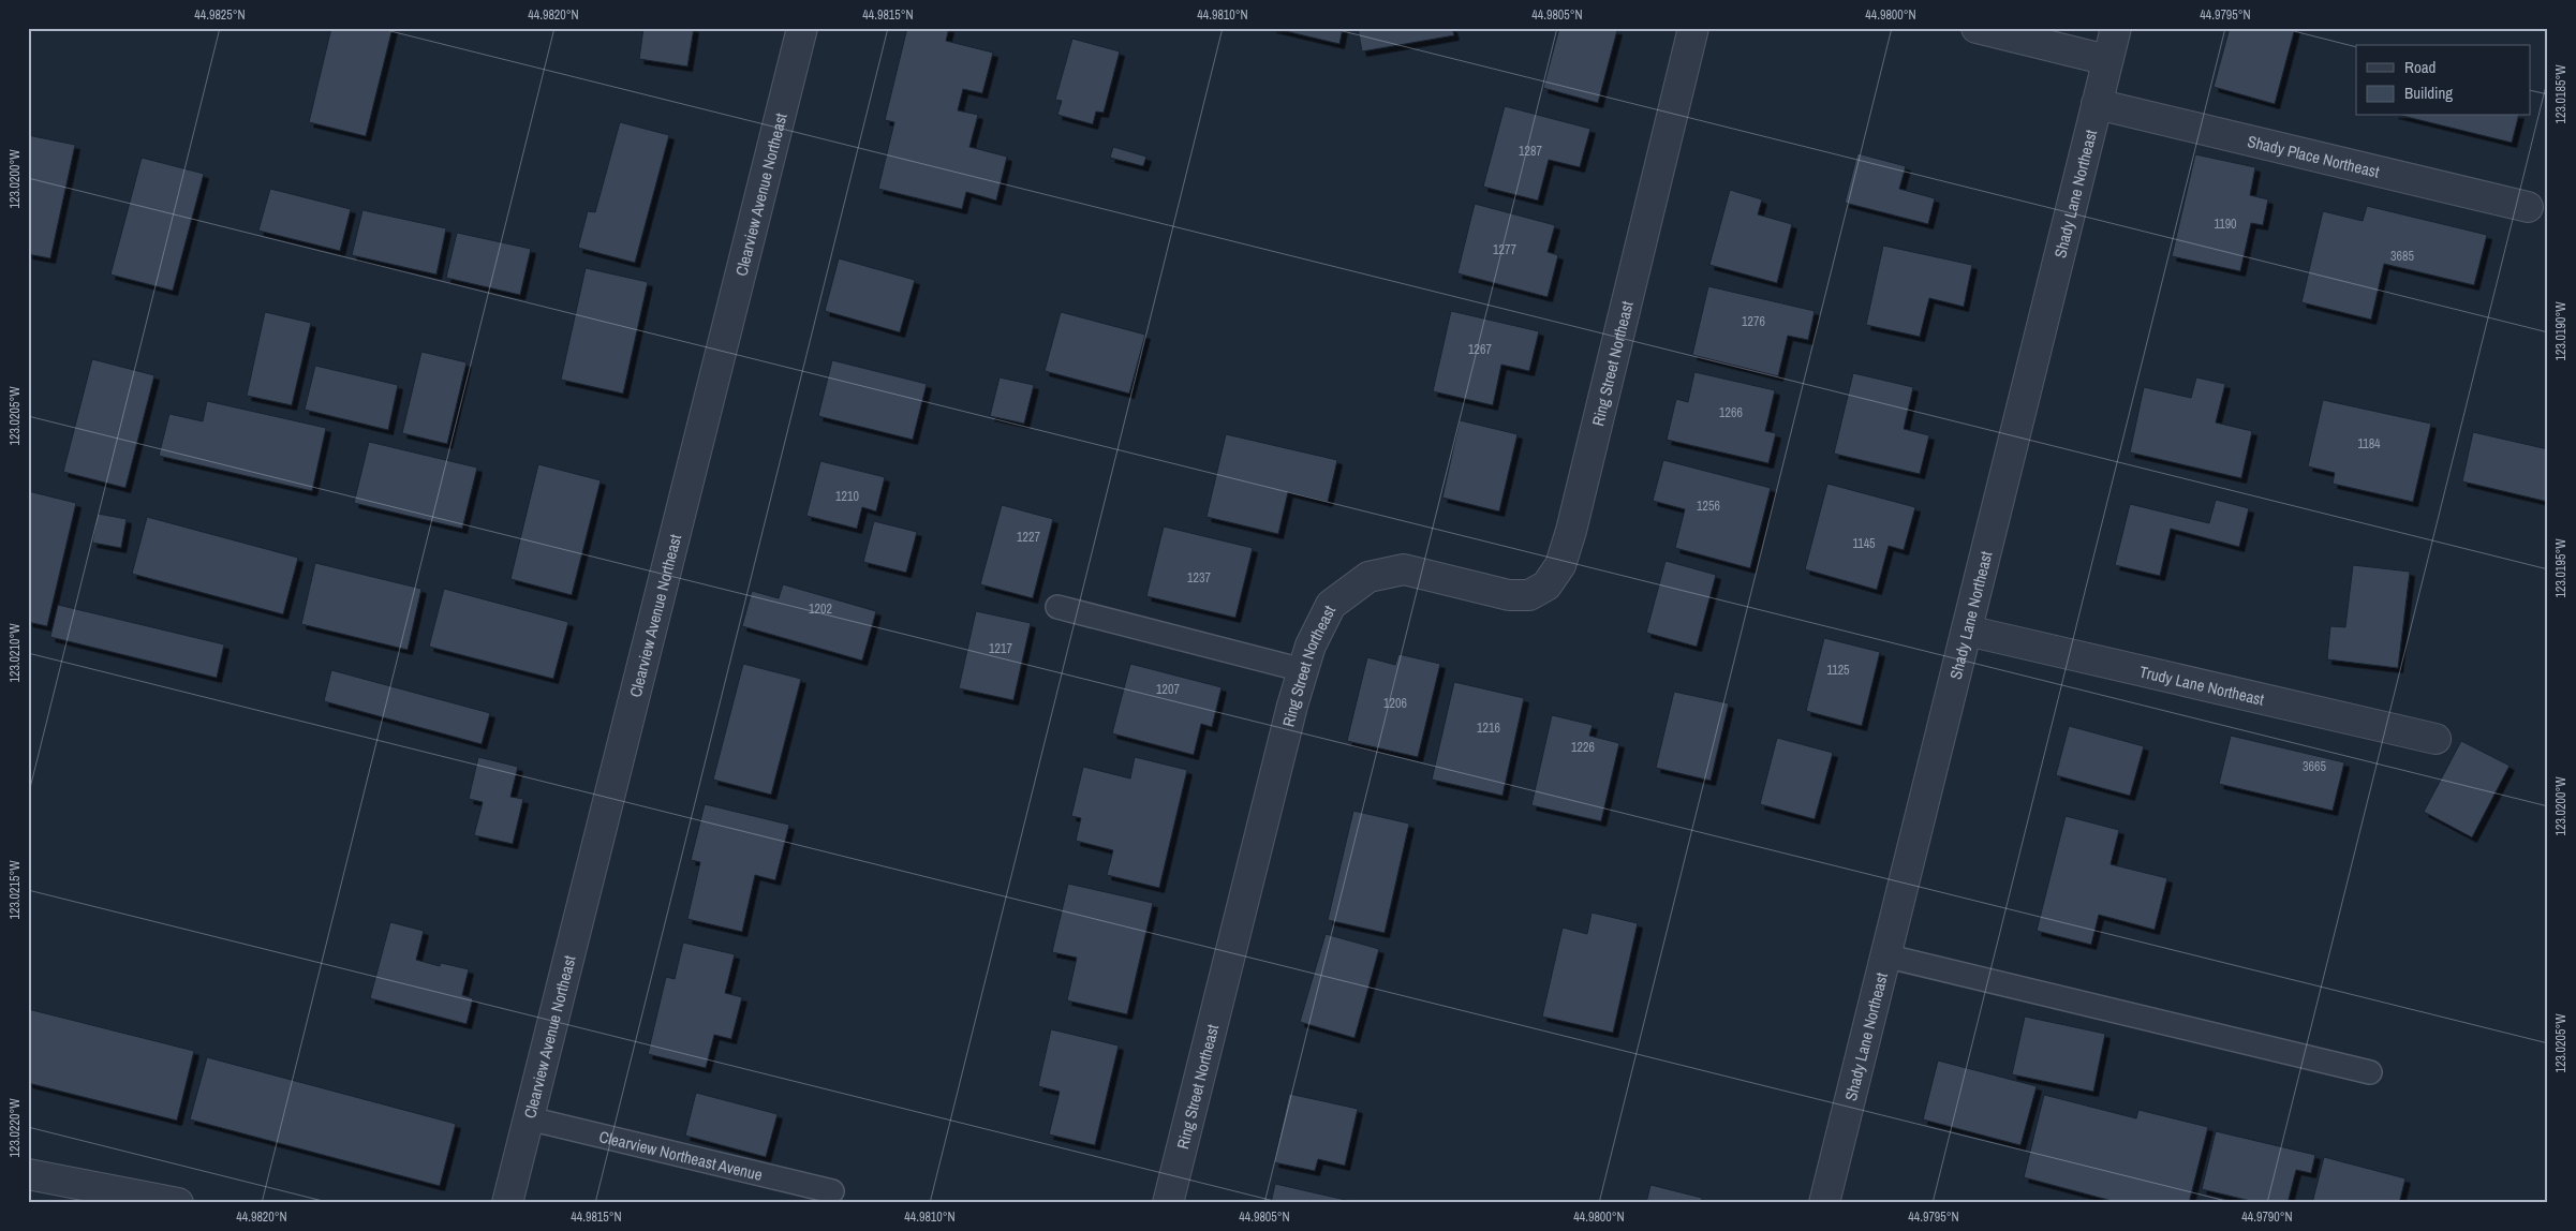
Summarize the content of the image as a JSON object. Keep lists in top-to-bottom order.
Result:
{
  "streets": {
    "street": [
      "Shady Place Northeast",
      "Clearview Avenue Northeast",
      "Shady Lane Northeast",
      "Ring Street Northeast",
      "Trudy Lane Northeast"
    ],
    "lane": ["Clearview Northeast Avenue"]
  },
  "crossings": [
    ["Shady Place Northeast", "Shady Lane Northeast"],
    ["Clearview Avenue Northeast", "Clearview Northeast Avenue"],
    ["Shady Lane Northeast", "Trudy Lane Northeast"]
  ],
  "house_numbers": [
    "1287",
    "1190",
    "1277",
    "3685",
    "1276",
    "1267",
    "1266",
    "1184",
    "1210",
    "1256",
    "1227",
    "1145",
    "1237",
    "1202",
    "1217",
    "1125",
    "1207",
    "1206",
    "1216",
    "1226",
    "3665"
  ],
  "legend": ["Road", "Building"],
  "coordinates": [
    "44.9825°N",
    "44.9820°N",
    "44.9815°N",
    "44.9810°N",
    "44.9805°N",
    "44.9800°N",
    "44.9795°N",
    "123.0185°W",
    "123.0200°W",
    "123.0190°W",
    "123.0205°W",
    "123.0195°W",
    "123.0210°W",
    "123.0215°W",
    "123.0220°W",
    "44.9790°N"
  ]
}
